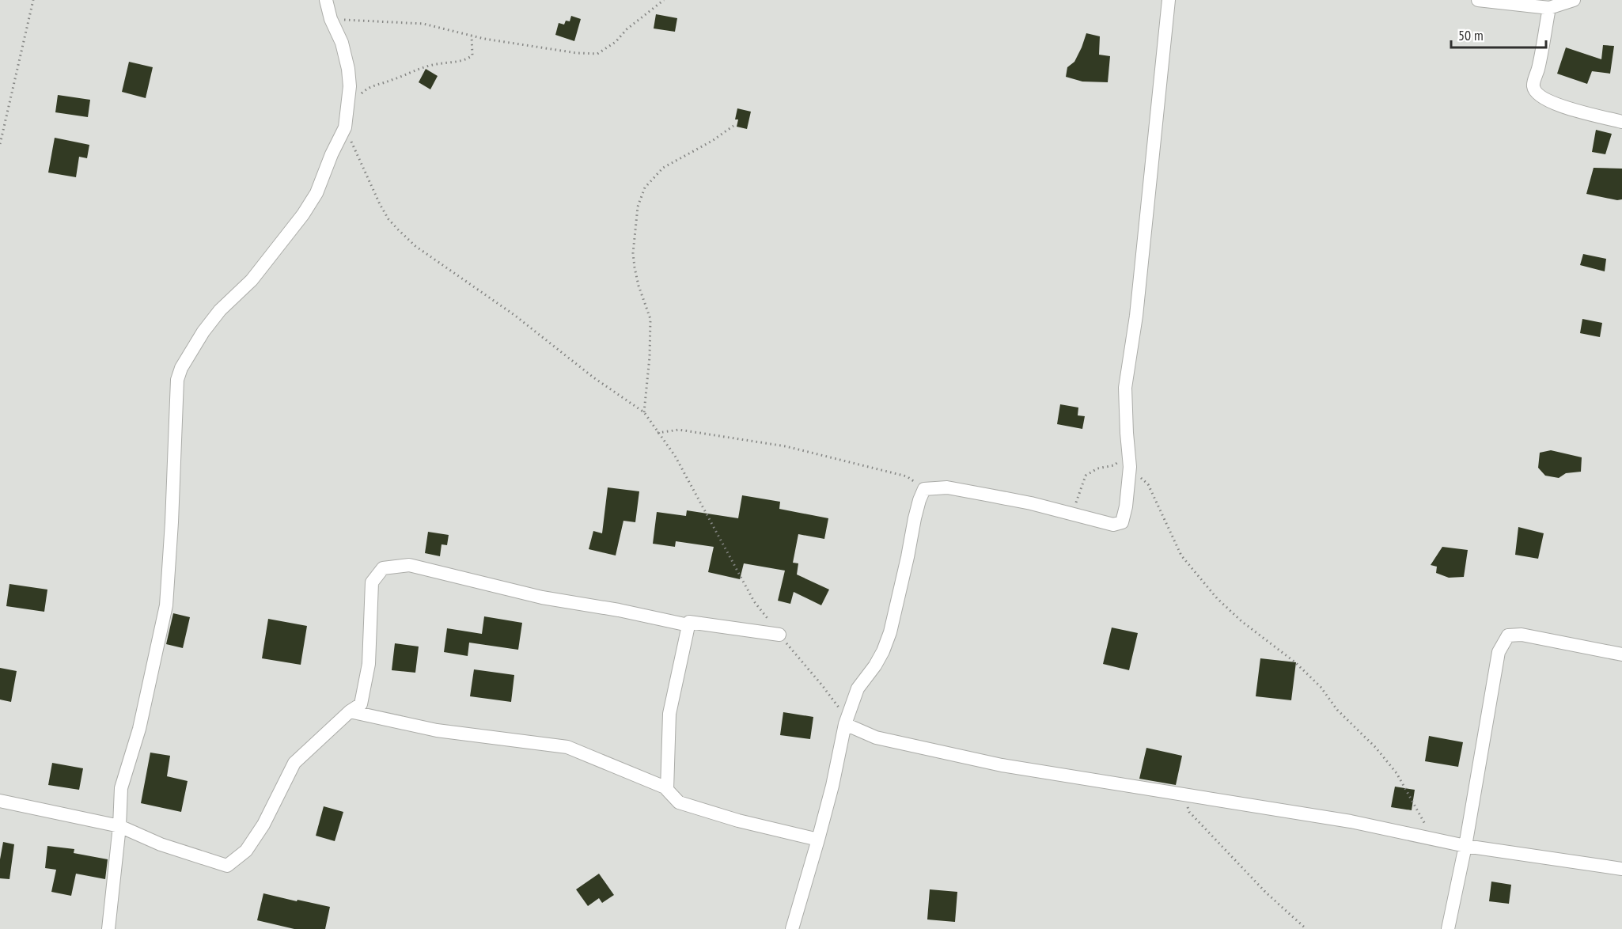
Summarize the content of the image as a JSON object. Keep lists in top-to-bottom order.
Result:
{
  "scale_bar": "50 m"
}
